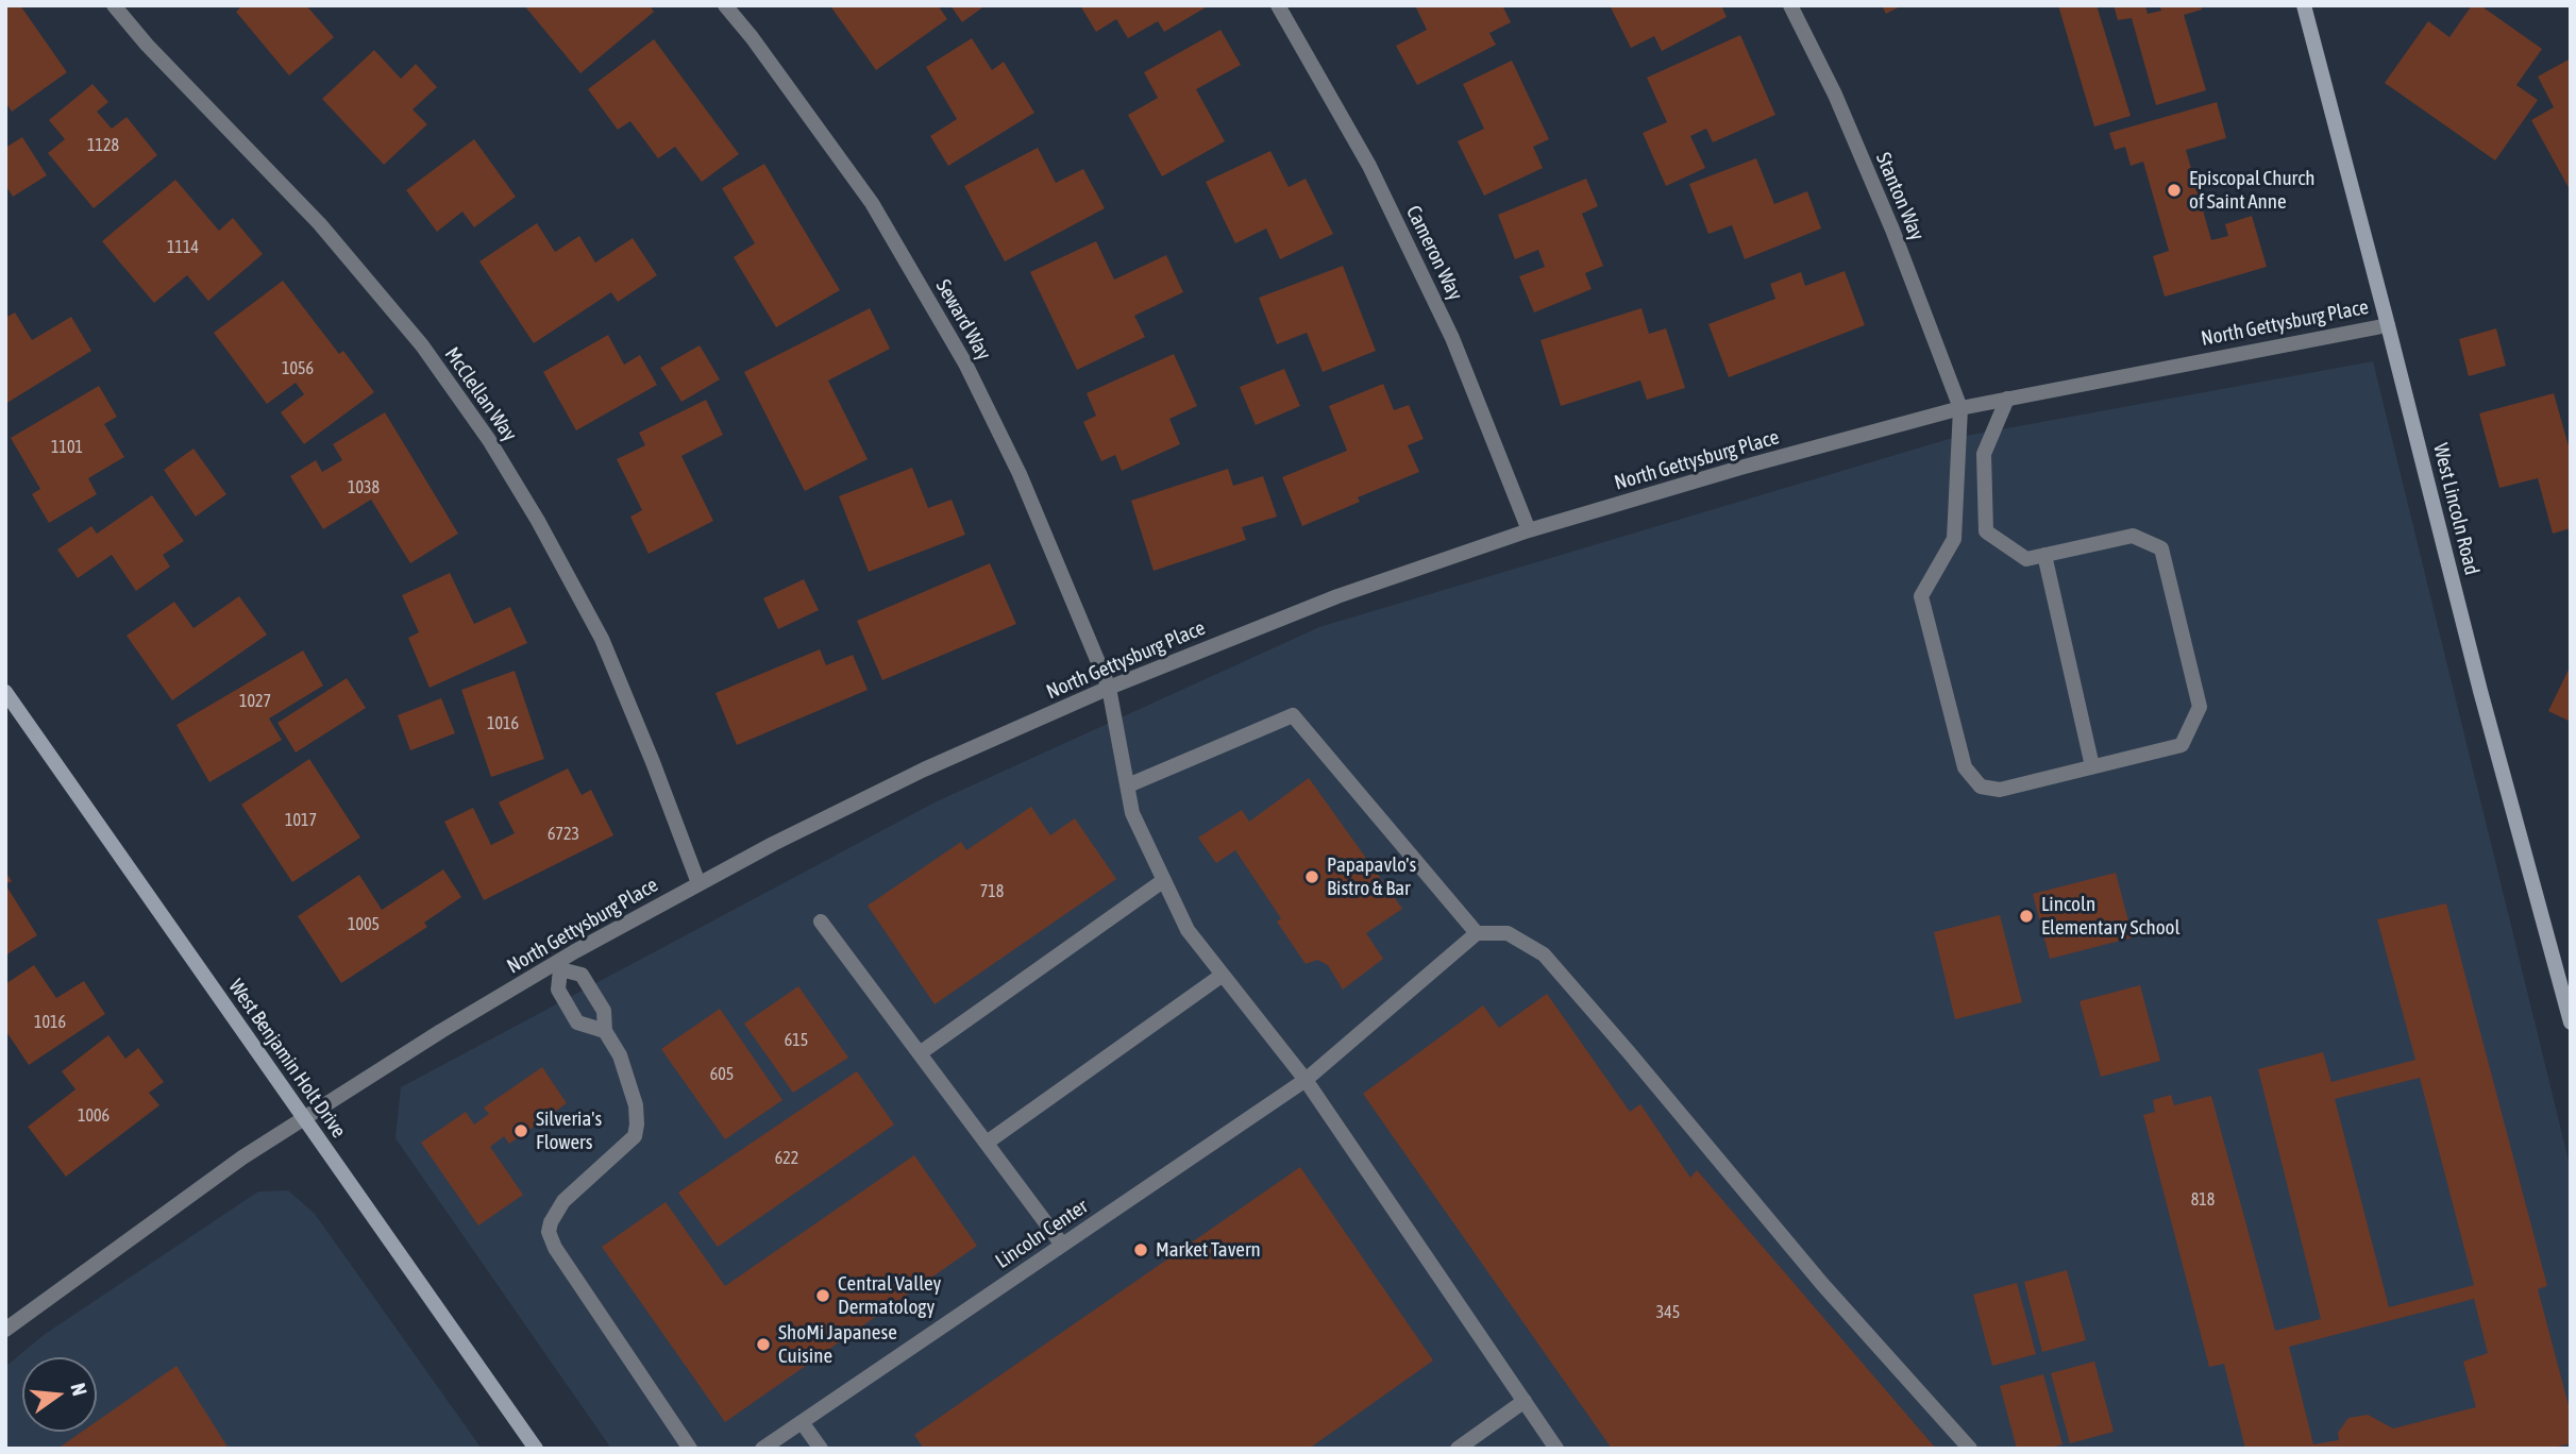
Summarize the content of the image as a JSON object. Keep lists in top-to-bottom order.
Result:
{
  "streets": {
    "street": [
      "Stanton Way",
      "Cameron Way",
      "Seward Way",
      "North Gettysburg Place",
      "McClellan Way",
      "West Lincoln Road",
      "West Benjamin Holt Drive",
      "Lincoln Center"
    ]
  },
  "crossings": [
    ["Stanton Way", "North Gettysburg Place"],
    ["Cameron Way", "North Gettysburg Place"],
    ["Seward Way", "North Gettysburg Place"],
    ["North Gettysburg Place", "McClellan Way"],
    ["North Gettysburg Place", "West Lincoln Road"],
    ["North Gettysburg Place", "West Benjamin Holt Drive"]
  ],
  "places": [
    "Episcopal Church of Saint Anne",
    "Papapavlo's Bistro & Bar",
    "Lincoln Elementary School",
    "Silveria's Flowers",
    "Market Tavern",
    "Central Valley Dermatology",
    "ShoMi Japanese Cuisine"
  ],
  "house_numbers": [
    "1128",
    "1114",
    "1056",
    "1101",
    "1038",
    "1027",
    "1016",
    "1017",
    "6723",
    "718",
    "1005",
    "1016",
    "615",
    "605",
    "1006",
    "622",
    "818",
    "345"
  ],
  "north": "right"
}
